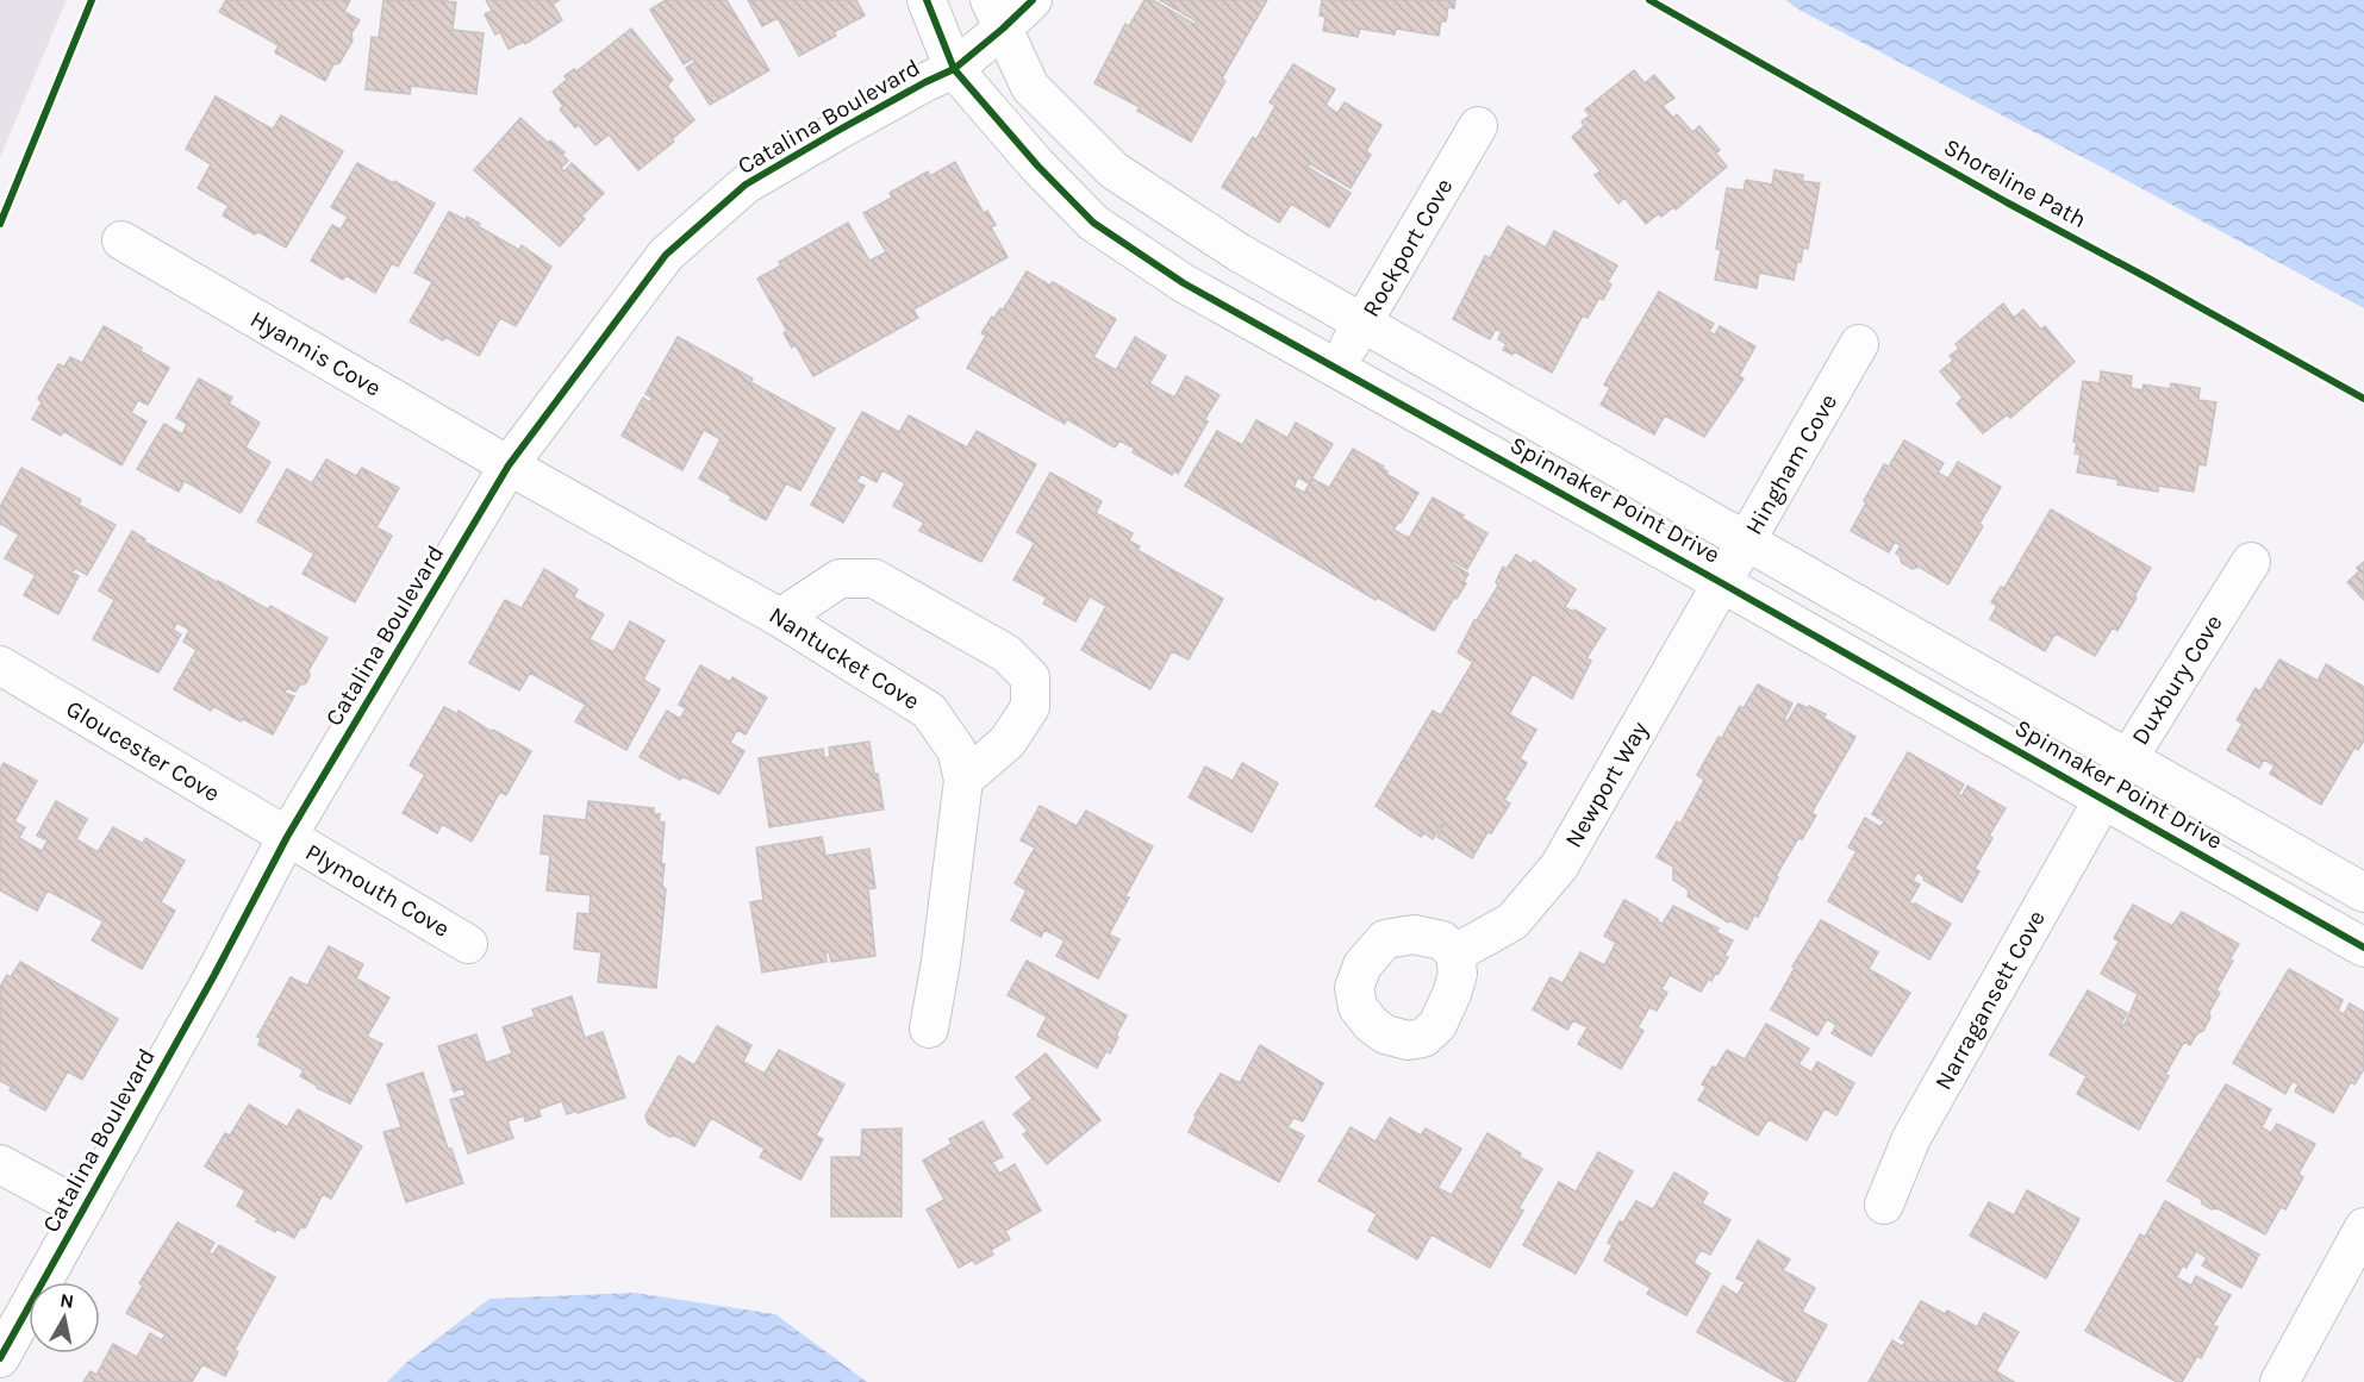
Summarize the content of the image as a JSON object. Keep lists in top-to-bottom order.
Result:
{
  "streets": {
    "street": [
      "Catalina Boulevard",
      "Rockport Cove",
      "Hyannis Cove",
      "Hingham Cove",
      "Spinnaker Point Drive",
      "Nantucket Cove",
      "Duxbury Cove",
      "Gloucester Cove",
      "Newport Way",
      "Plymouth Cove",
      "Narragansett Cove"
    ],
    "cycle path": ["Shoreline Path"]
  },
  "crossings": [
    ["Catalina Boulevard", "Hyannis Cove"],
    ["Catalina Boulevard", "Spinnaker Point Drive"],
    ["Catalina Boulevard", "Nantucket Cove"],
    ["Catalina Boulevard", "Gloucester Cove"],
    ["Catalina Boulevard", "Plymouth Cove"],
    ["Rockport Cove", "Spinnaker Point Drive"],
    ["Hyannis Cove", "Nantucket Cove"],
    ["Hingham Cove", "Spinnaker Point Drive"],
    ["Hingham Cove", "Newport Way"],
    ["Spinnaker Point Drive", "Duxbury Cove"],
    ["Spinnaker Point Drive", "Newport Way"],
    ["Spinnaker Point Drive", "Narragansett Cove"],
    ["Duxbury Cove", "Narragansett Cove"],
    ["Gloucester Cove", "Plymouth Cove"]
  ],
  "north": "top"
}
